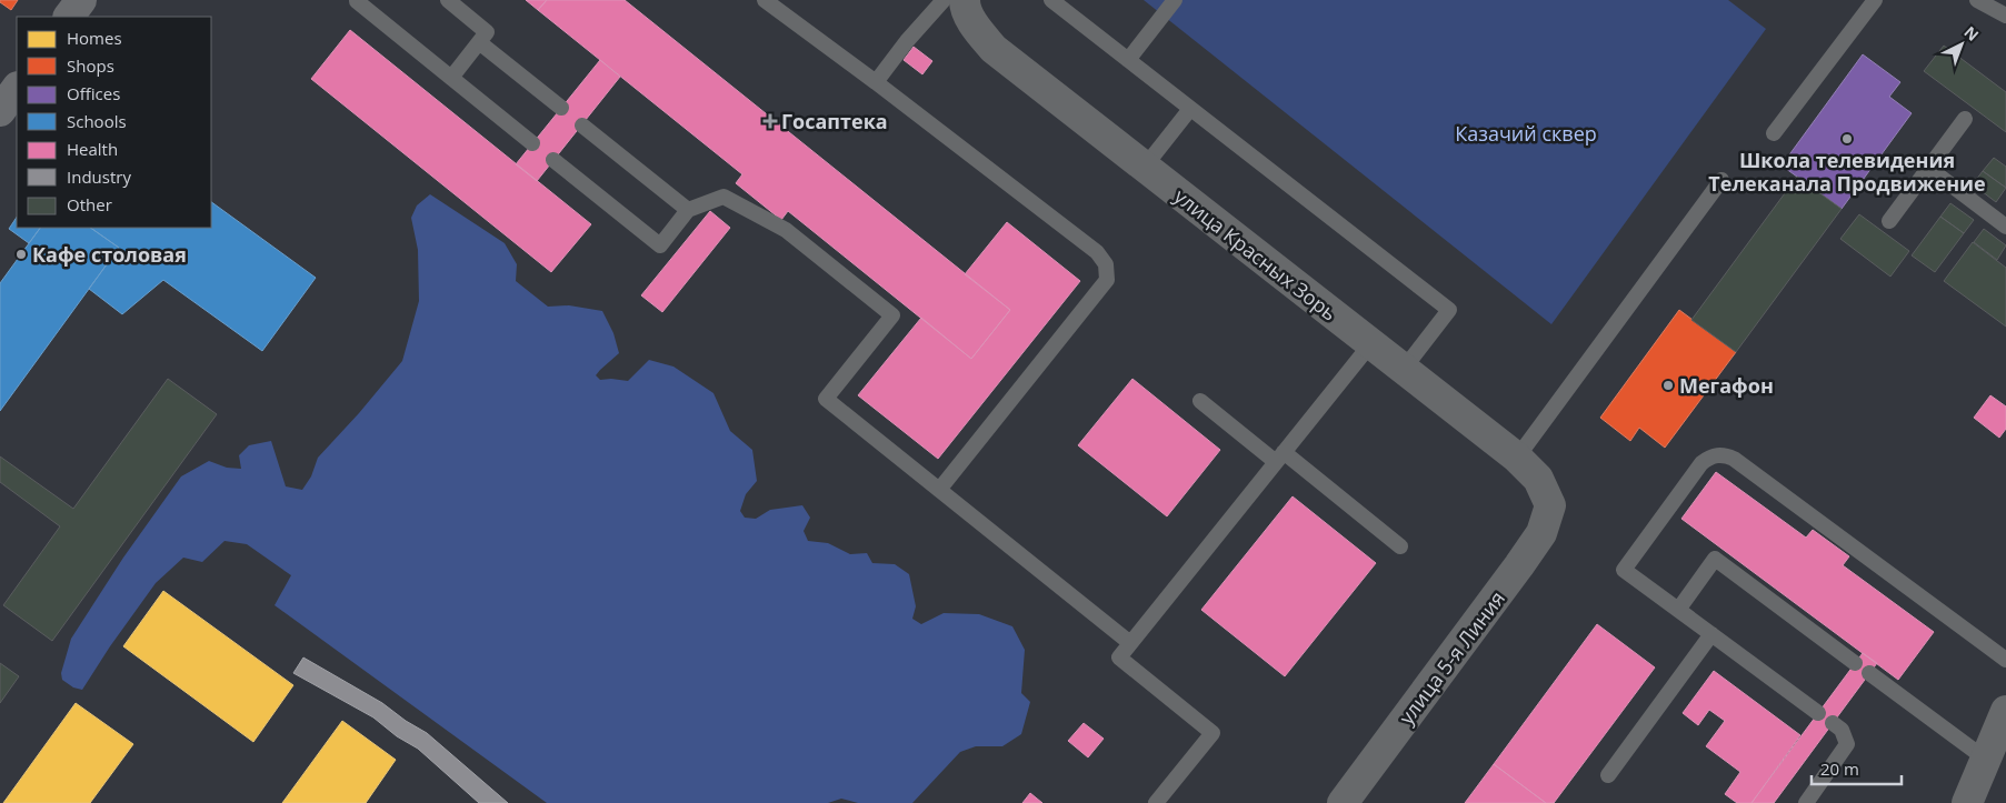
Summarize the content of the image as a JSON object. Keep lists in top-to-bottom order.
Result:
{
  "streets": {
    "street": ["улица Красных Зорь", "улица 5-я Линия"]
  },
  "crossings": [
    ["улица Красных Зорь", "улица 5-я Линия"]
  ],
  "parks": ["Казачий сквер"],
  "places": {
    "health": ["Госаптека"],
    "other": ["Школа телевидения Телеканала Продвижение", "Кафе столовая", "Мегафон"]
  },
  "legend": [
    "Homes",
    "Shops",
    "Offices",
    "Schools",
    "Health",
    "Industry",
    "Other"
  ],
  "scale_bar": "20 m",
  "north": "top right"
}
